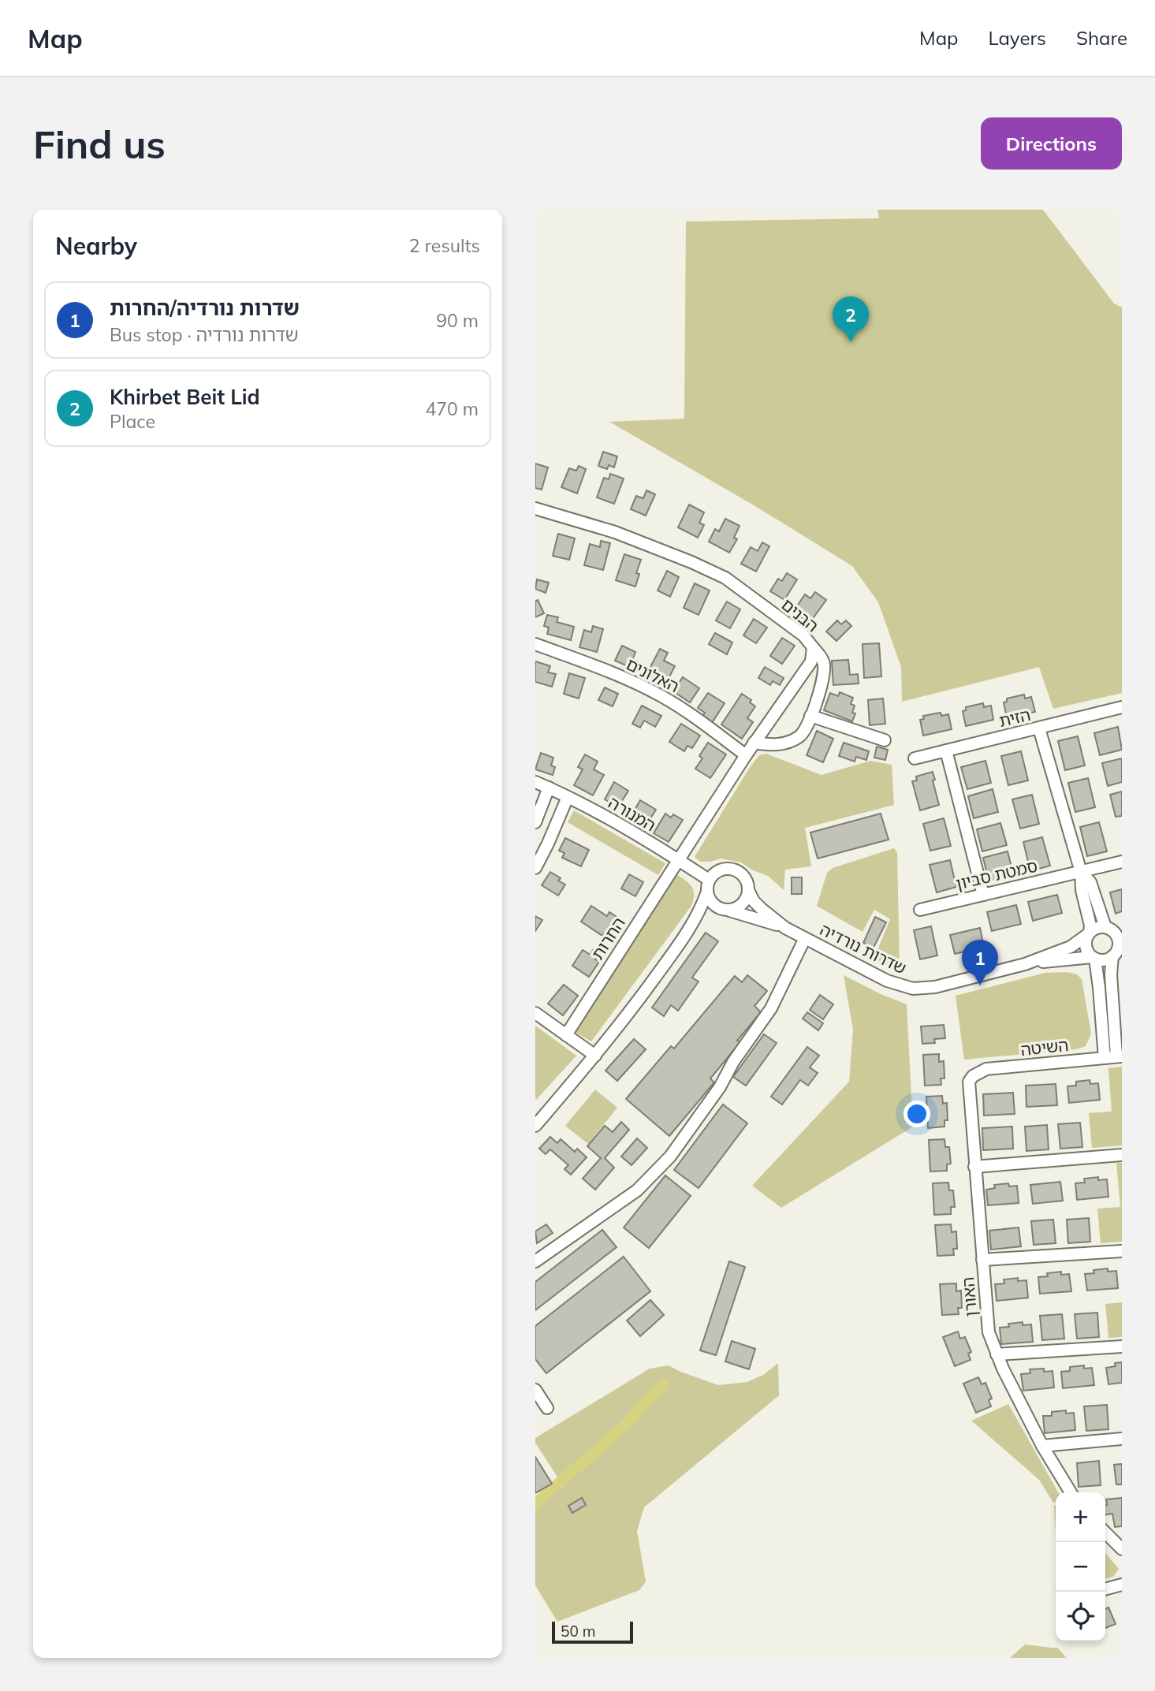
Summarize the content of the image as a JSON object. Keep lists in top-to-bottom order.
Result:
{
  "streets": {
    "street": [
      "הבנים",
      "האלונים",
      "הזית",
      "המנורה",
      "סמטת סביון",
      "החרות",
      "שדרות נורדיה",
      "השיטה",
      "האורן"
    ]
  },
  "crossings": [
    ["הבנים", "האלונים"],
    ["הבנים", "המנורה"],
    ["הבנים", "החרות"],
    ["המנורה", "החרות"],
    ["המנורה", "שדרות נורדיה"],
    ["השיטה", "האורן"]
  ],
  "scale_bar": "50 m",
  "page": {
    "header": "Map",
    "nav": ["Map", "Layers", "Share"],
    "buttons": "Directions",
    "title": "Find us",
    "heading": ["Nearby", "2 results"],
    "list": [
      {
        "mark": "1",
        "name": "שדרות נורדיה/החרות",
        "note": "Bus stop · שדרות נורדיה",
        "value": "90 m"
      },
      {
        "mark": "2",
        "name": "Khirbet Beit Lid",
        "note": "Place",
        "value": "470 m"
      }
    ],
    "pins": ["2", "1"],
    "map_buttons": ["+", "−"],
    "scale": "50 m"
  }
}
